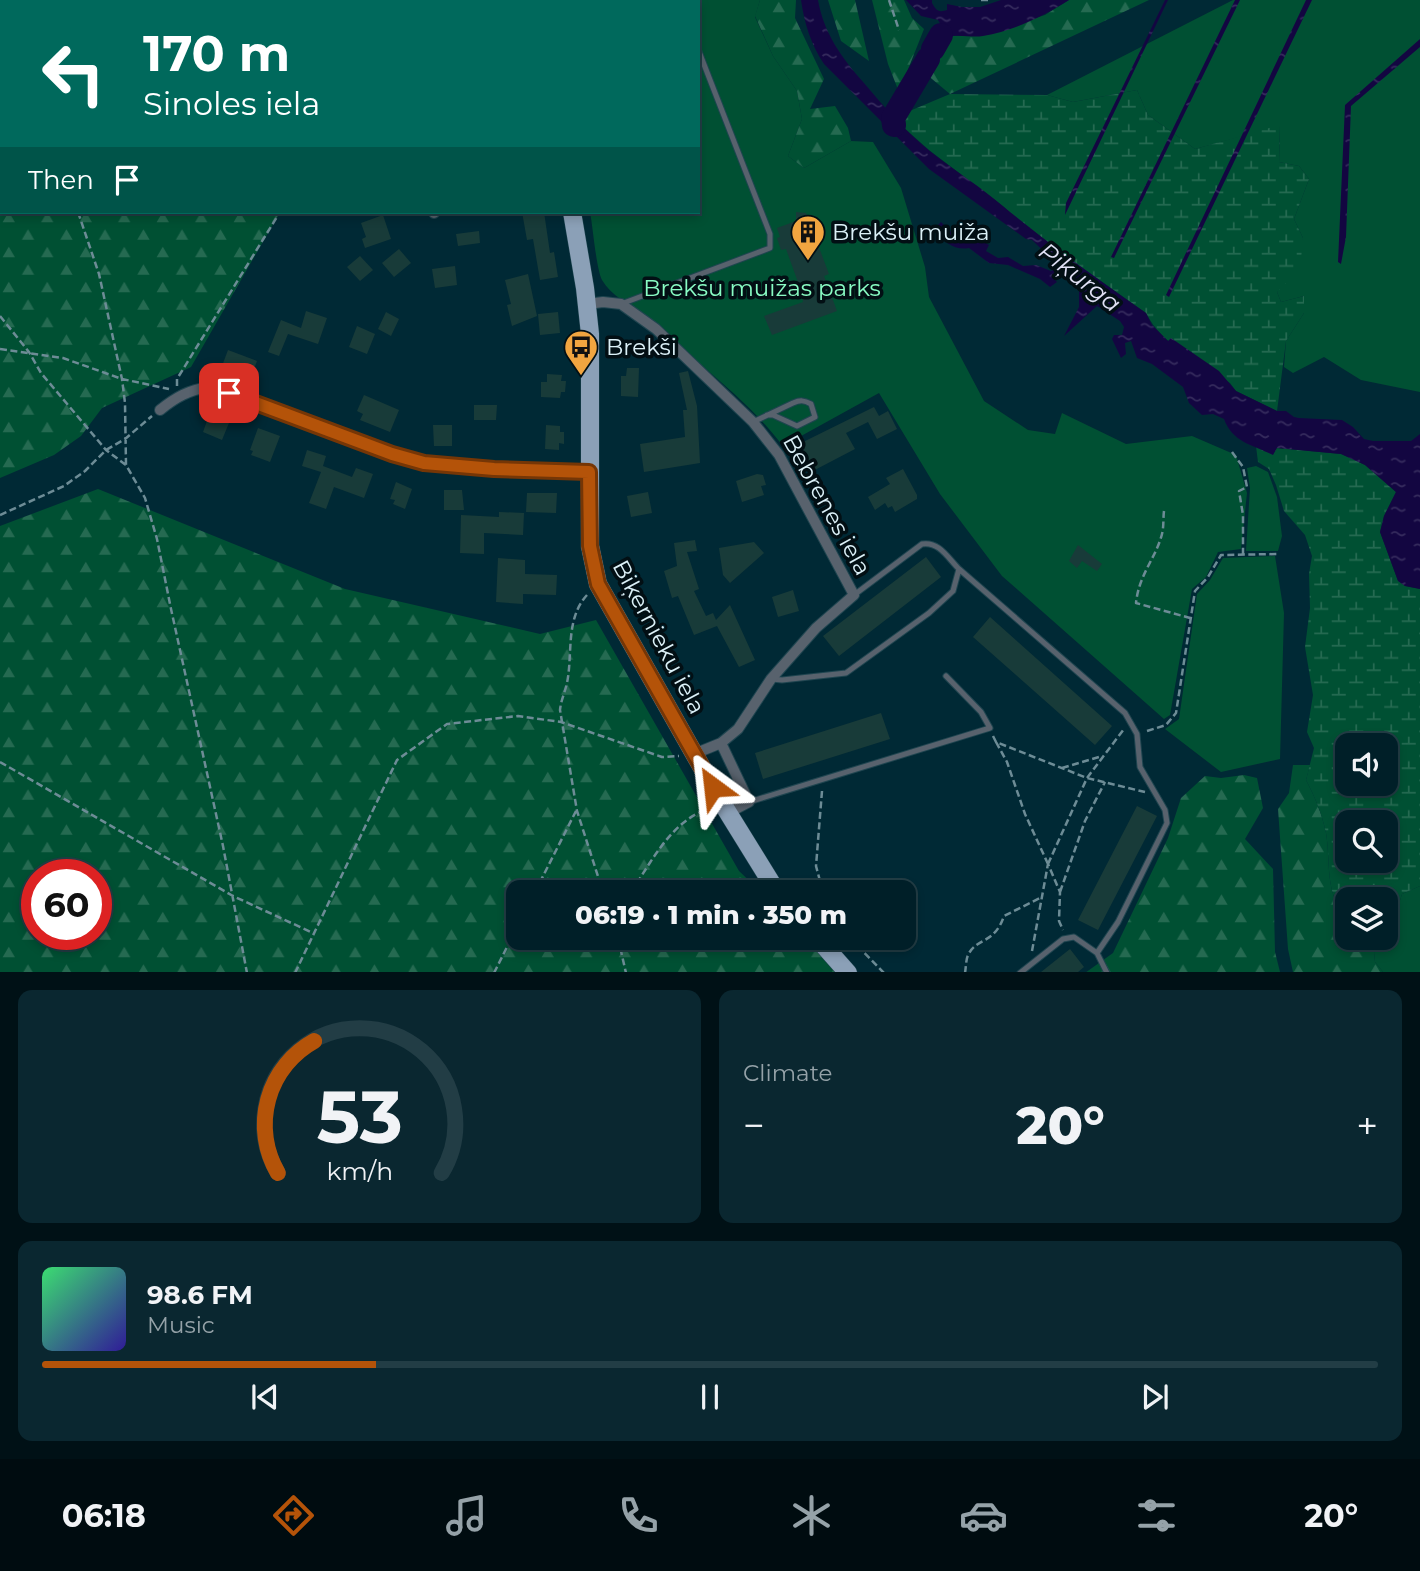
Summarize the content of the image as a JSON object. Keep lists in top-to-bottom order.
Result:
{
  "streets": {
    "main road": ["Biķernieku iela"],
    "street": ["Bebrenes iela"]
  },
  "crossings": [
    ["Bebrenes iela", "Biķernieku iela"]
  ],
  "water": ["Piķurga"],
  "parks": ["Brekšu muižas parks"],
  "places": {
    "building": ["Brekšu muiža"],
    "bus stop": ["Brekši"]
  },
  "page": {
    "turn": ["170 m", "Sinoles iela"],
    "then": "Then",
    "limit": "60",
    "trip": "06:19 · 1 min · 350 m",
    "tile": "Climate",
    "heat": ["−", "20°", "+"],
    "song": ["98.6 FM", "Music"],
    "tabs": ["06:18", "20°"],
    "gauge": ["53", "km/h"]
  }
}
